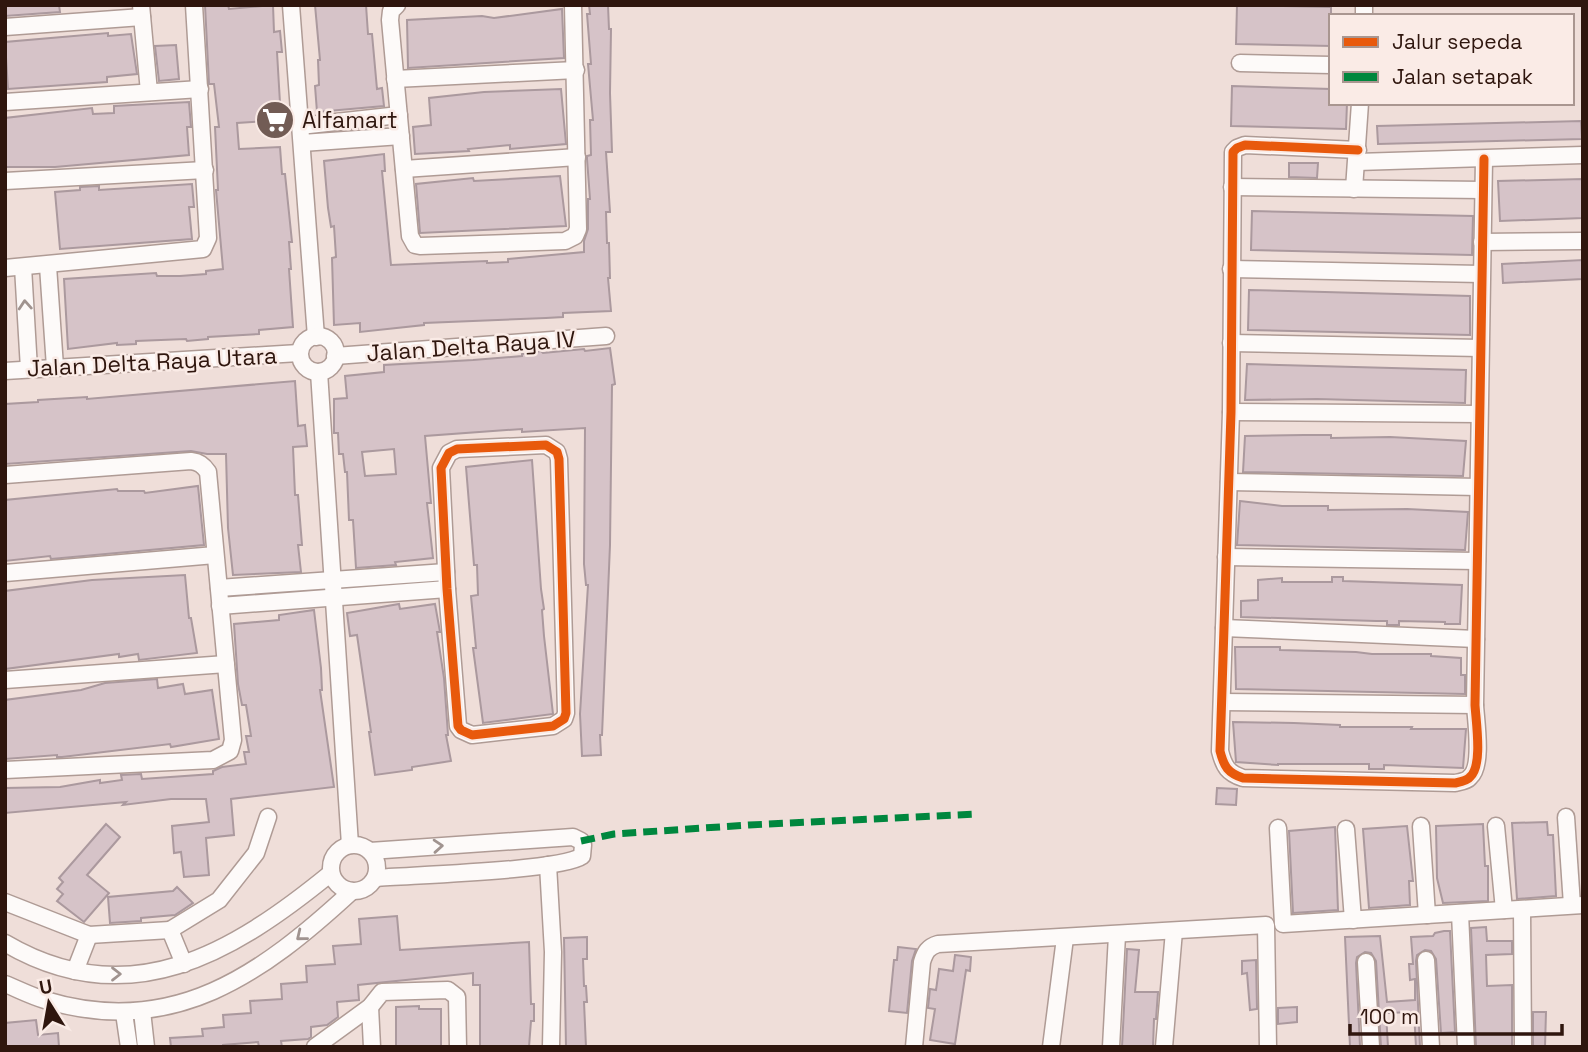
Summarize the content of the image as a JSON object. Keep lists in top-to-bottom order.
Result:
{
  "streets": {
    "street": ["Jalan Delta Raya IV", "Jalan Delta Raya Utara"]
  },
  "crossings": [
    ["Jalan Delta Raya IV", "Jalan Delta Raya Utara"]
  ],
  "places": {
    "supermarket": ["Alfamart"]
  },
  "legend": ["Jalur sepeda", "Jalan setapak"],
  "scale_bar": "100 m",
  "north": "top"
}
